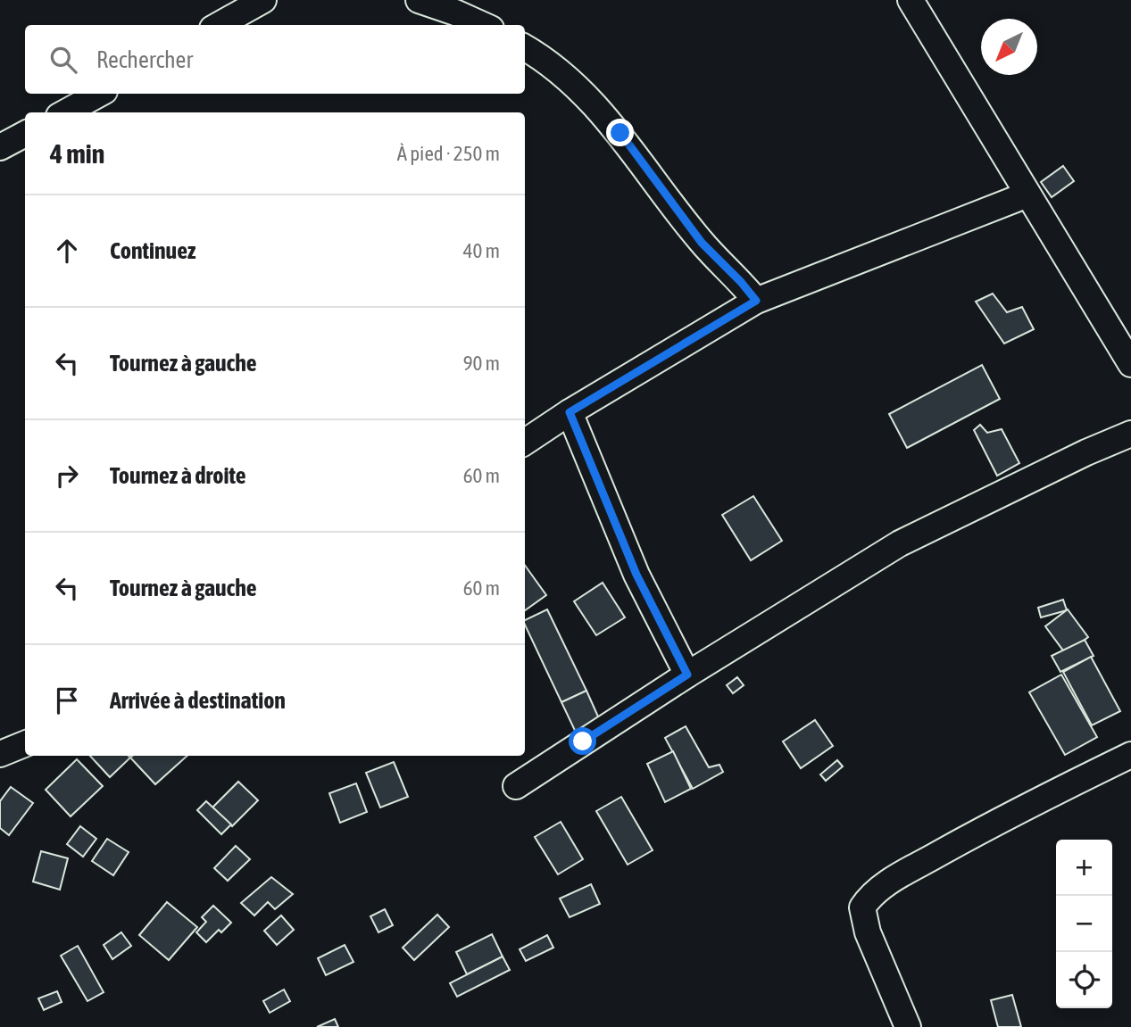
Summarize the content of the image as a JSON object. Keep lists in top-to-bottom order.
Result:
{
  "north": "bottom left",
  "page": {
    "search": "Rechercher",
    "heading": ["4 min", "À pied · 250 m"],
    "list": [
      ["Continuez", "40 m"],
      ["Tournez à gauche", "90 m"],
      ["Tournez à droite", "60 m"],
      ["Tournez à gauche", "60 m"],
      "Arrivée à destination"
    ],
    "map_buttons": ["+", "−"]
  }
}
